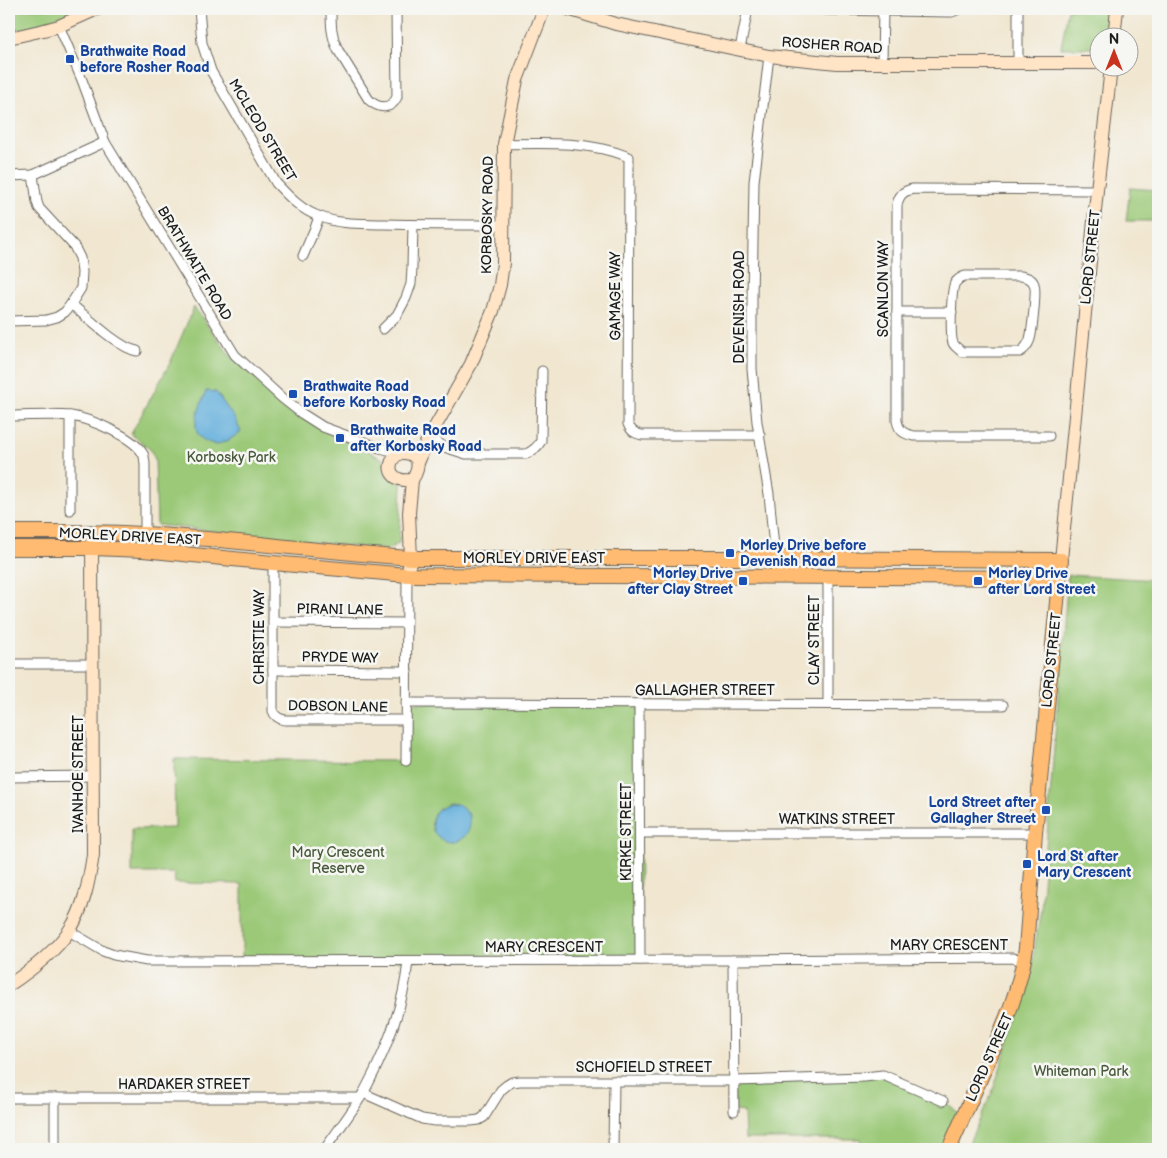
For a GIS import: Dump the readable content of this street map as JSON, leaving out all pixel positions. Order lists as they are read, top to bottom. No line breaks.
{"streets":{"main road":["LORD STREET","MORLEY DRIVE EAST"],"street":["ROSHER ROAD","MCLEOD STREET","KORBOSKY ROAD","BRATHWAITE ROAD","SCANLON WAY","GAMAGE WAY","DEVENISH ROAD","PIRANI LANE","CHRISTIE WAY","CLAY STREET","PRYDE WAY","GALLAGHER STREET","DOBSON LANE","IVANHOE STREET","WATKINS STREET","KIRKE STREET","MARY CRESCENT","SCHOFIELD STREET","HARDAKER STREET"]},"crossings":[["ROSHER ROAD","DEVENISH ROAD"],["MCLEOD STREET","KORBOSKY ROAD"],["KORBOSKY ROAD","BRATHWAITE ROAD"],["KORBOSKY ROAD","GAMAGE WAY"],["LORD STREET","SCANLON WAY"],["LORD STREET","MORLEY DRIVE EAST"],["LORD STREET","WATKINS STREET"],["LORD STREET","MARY CRESCENT"],["GAMAGE WAY","DEVENISH ROAD"],["DEVENISH ROAD","MORLEY DRIVE EAST"],["MORLEY DRIVE EAST","CHRISTIE WAY"],["MORLEY DRIVE EAST","CLAY STREET"],["MORLEY DRIVE EAST","IVANHOE STREET"],["PIRANI LANE","CHRISTIE WAY"],["CHRISTIE WAY","PRYDE WAY"],["CHRISTIE WAY","DOBSON LANE"],["CLAY STREET","GALLAGHER STREET"],["GALLAGHER STREET","KIRKE STREET"],["IVANHOE STREET","MARY CRESCENT"],["WATKINS STREET","KIRKE STREET"],["KIRKE STREET","MARY CRESCENT"],["SCHOFIELD STREET","HARDAKER STREET"]],"parks":["Korbosky Park","Mary Crescent Reserve","Whiteman Park"],"places":{"transit":["Brathwaite Road before Rosher Road","Brathwaite Road before Korbosky Road","Brathwaite Road after Korbosky Road","Morley Drive before Devenish Road","Morley Drive after Clay Street","Morley Drive after Lord Street","Lord Street after Gallagher Street","Lord St after Mary Crescent"]},"north":"top"}
